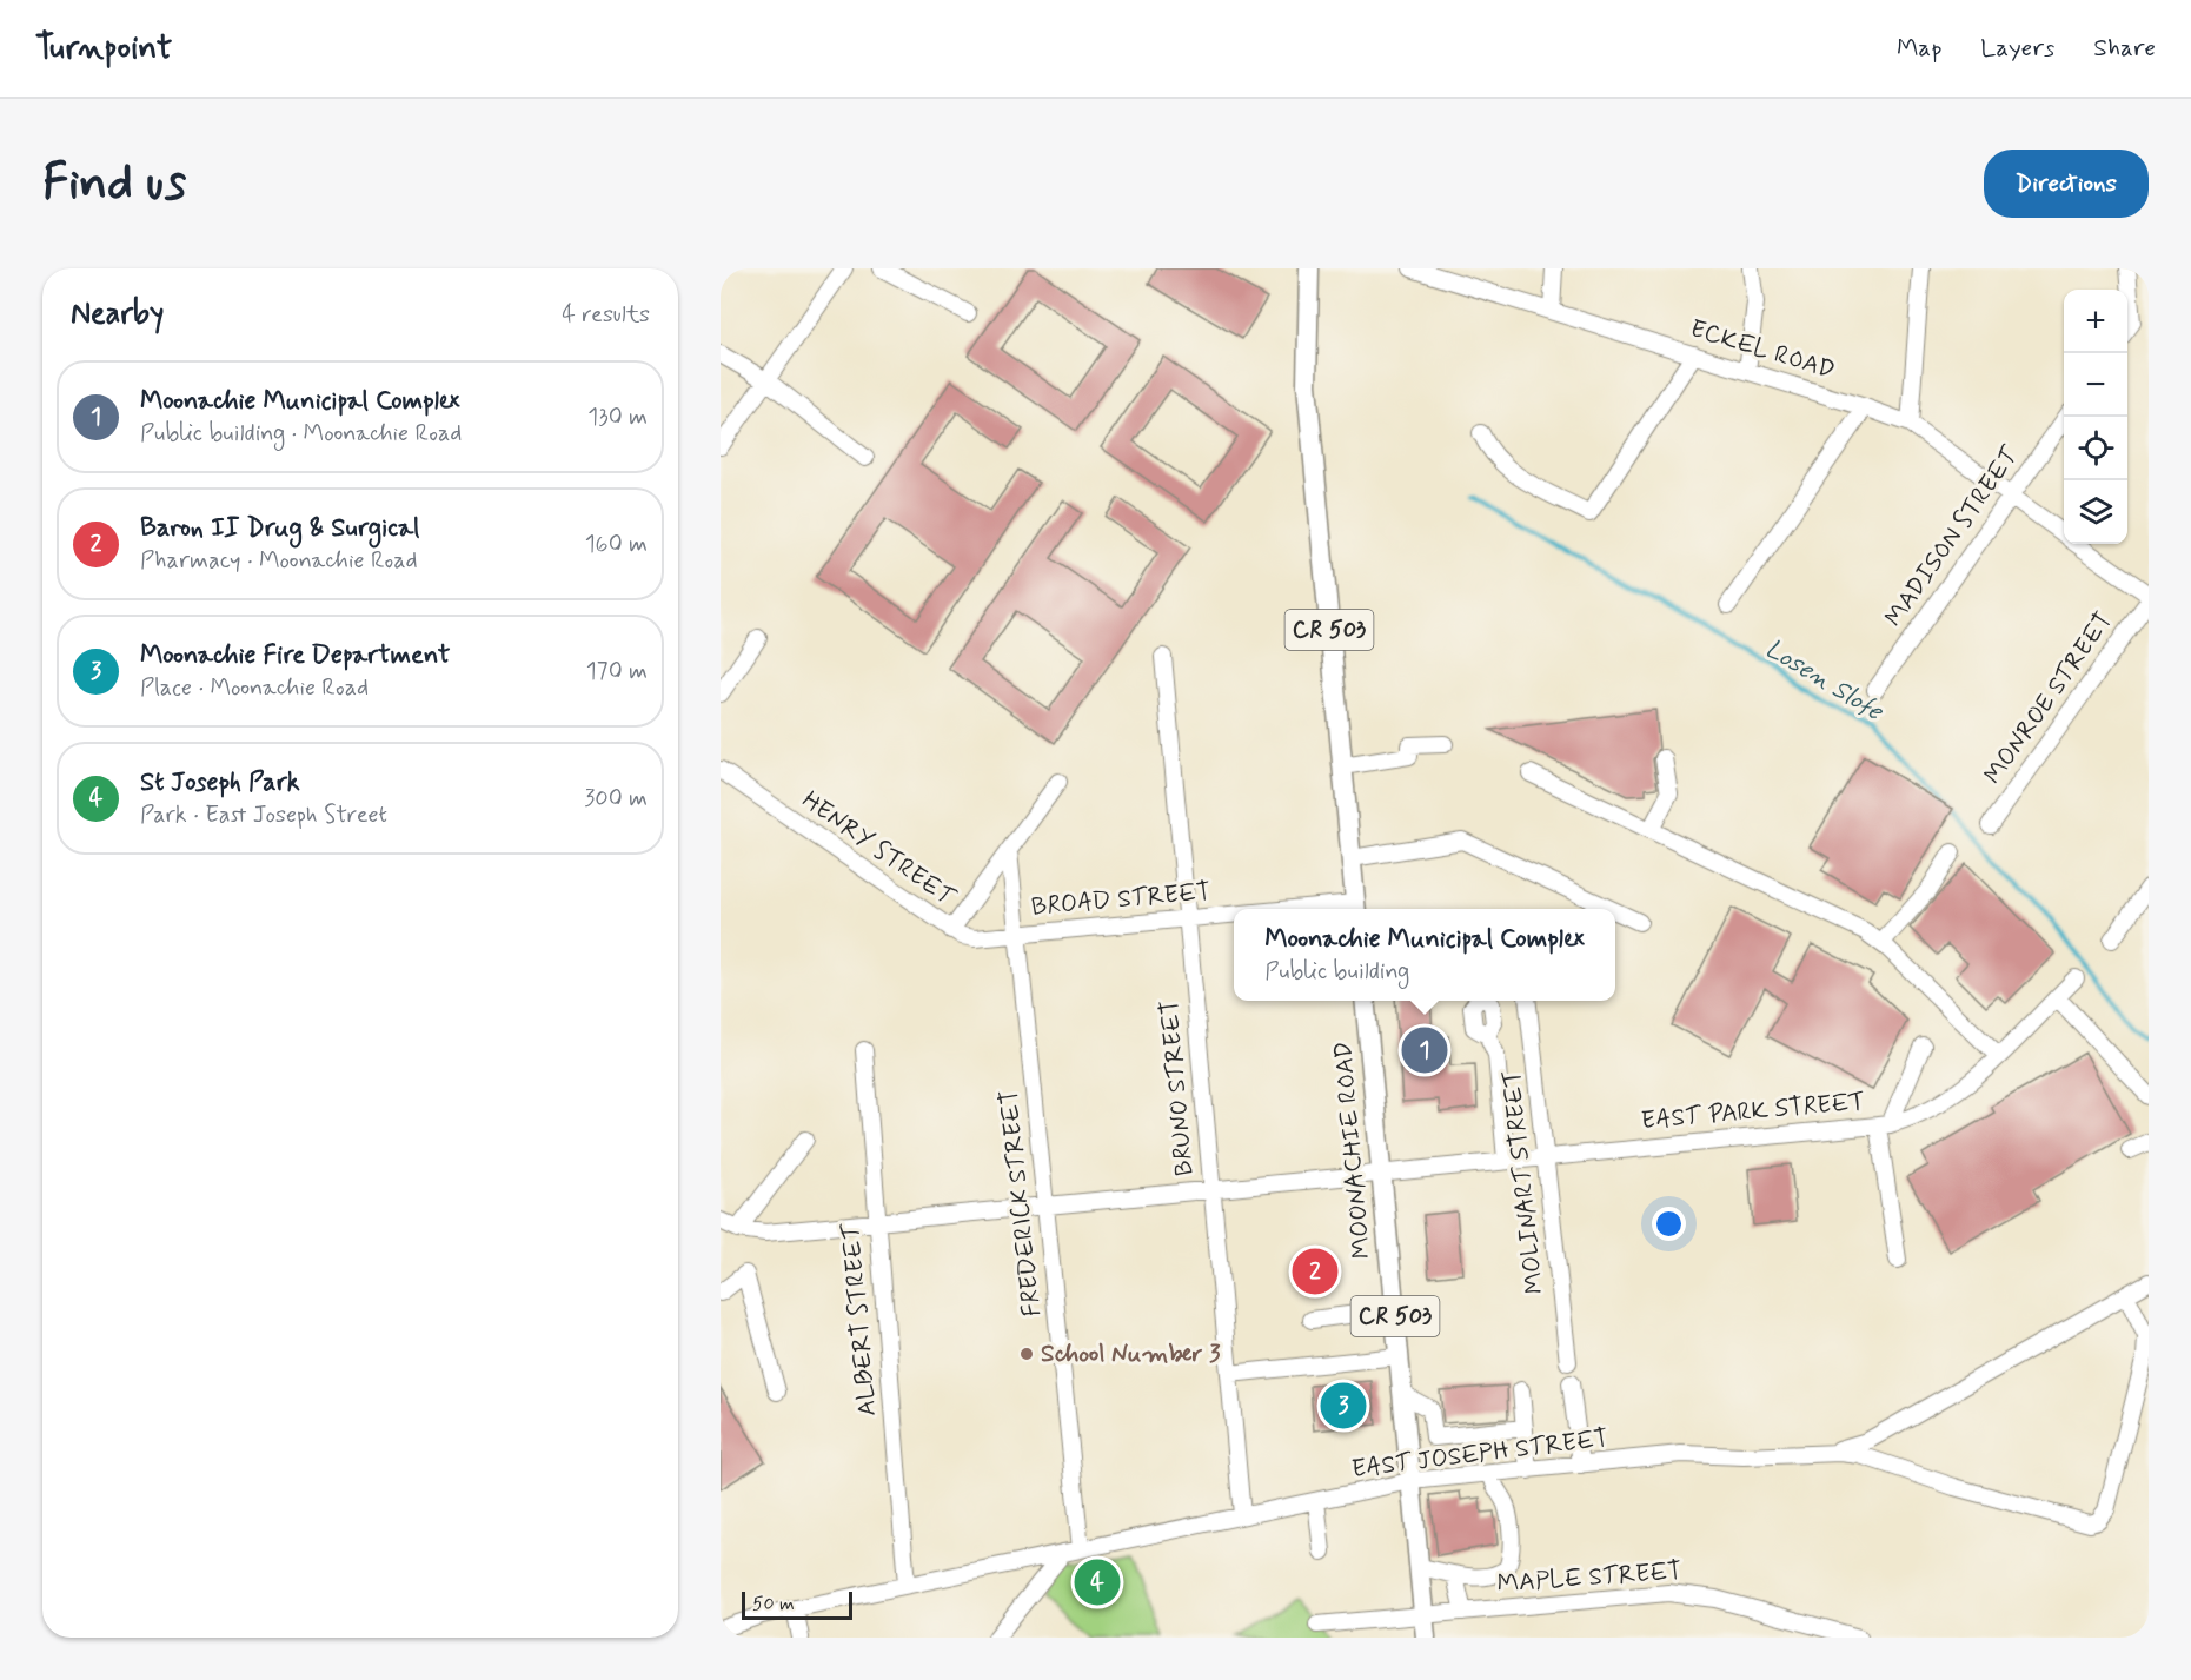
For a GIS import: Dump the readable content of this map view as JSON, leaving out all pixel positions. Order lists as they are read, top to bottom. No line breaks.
{"streets":{"main road":["CR 503","MOONACHIE ROAD"],"street":["ECKEL ROAD","MADISON STREET","MONROE STREET","HENRY STREET","BROAD STREET","BRUNO STREET","EAST PARK STREET","MOLINART STREET","FREDERICK STREET","ALBERT STREET","EAST JOSEPH STREET","MAPLE STREET"]},"crossings":[["ECKEL ROAD","MADISON STREET"],["HENRY STREET","BROAD STREET"],["HENRY STREET","FREDERICK STREET"],["BROAD STREET","BRUNO STREET"],["BROAD STREET","FREDERICK STREET"],["BRUNO STREET","EAST PARK STREET"],["BRUNO STREET","EAST JOSEPH STREET"],["EAST PARK STREET","MOONACHIE ROAD"],["EAST PARK STREET","MOLINART STREET"],["EAST PARK STREET","FREDERICK STREET"],["EAST PARK STREET","ALBERT STREET"],["MOONACHIE ROAD","EAST JOSEPH STREET"],["MOONACHIE ROAD","MAPLE STREET"],["FREDERICK STREET","EAST JOSEPH STREET"],["ALBERT STREET","EAST JOSEPH STREET"]],"water":["Losen Slofe"],"places":["School Number 3"],"scale_bar":"50 m","page":{"header":"Turnpoint","nav":["Map","Layers","Share"],"buttons":"Directions","title":"Find us","heading":["Nearby","4 results"],"map_buttons":["+","−"],"list":[{"mark":"1","name":"Moonachie Municipal Complex","note":"Public building · Moonachie Road","value":"130 m"},{"mark":"2","name":"Baron II Drug & Surgical","note":"Pharmacy · Moonachie Road","value":"160 m"},{"mark":"3","name":"Moonachie Fire Department","note":"Place · Moonachie Road","value":"170 m"},{"mark":"4","name":"St Joseph Park","note":"Park · East Joseph Street","value":"300 m"}],"popup":["Moonachie Municipal Complex","Public building"],"pins":["1","2","3","4"],"scale":"50 m"}}
